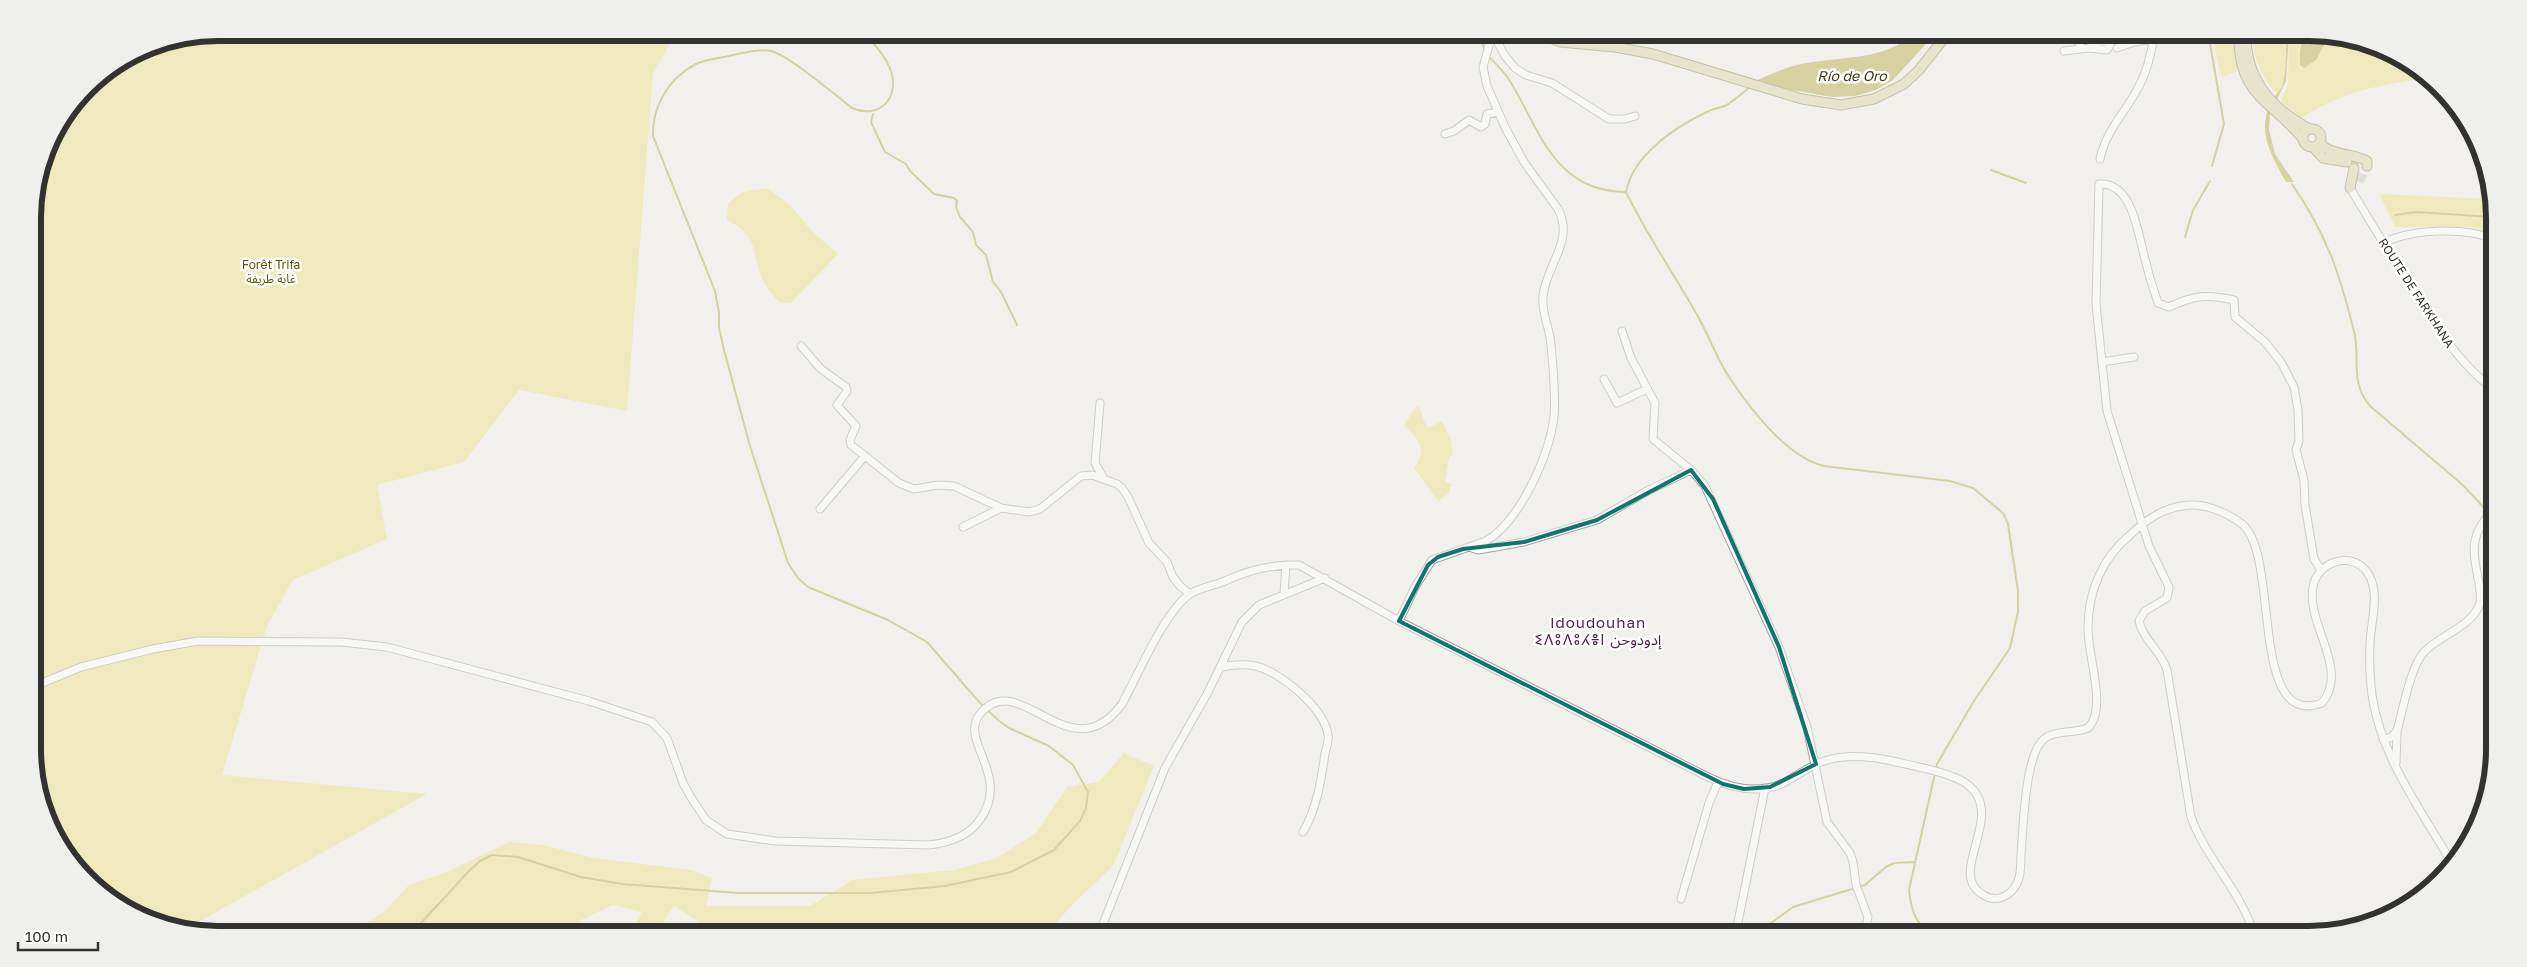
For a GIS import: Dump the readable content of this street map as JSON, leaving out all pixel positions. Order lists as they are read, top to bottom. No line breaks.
{"streets":{"street":["ROUTE DE FARKHANA"]},"districts":["Idoudouhan ⵉⴷⵓⴷⵓⵃⴻⵏ إدودوحن"],"water":["Río de Oro"],"parks":["Forêt Trifa غابة طريفة"],"scale_bar":"100 m"}
